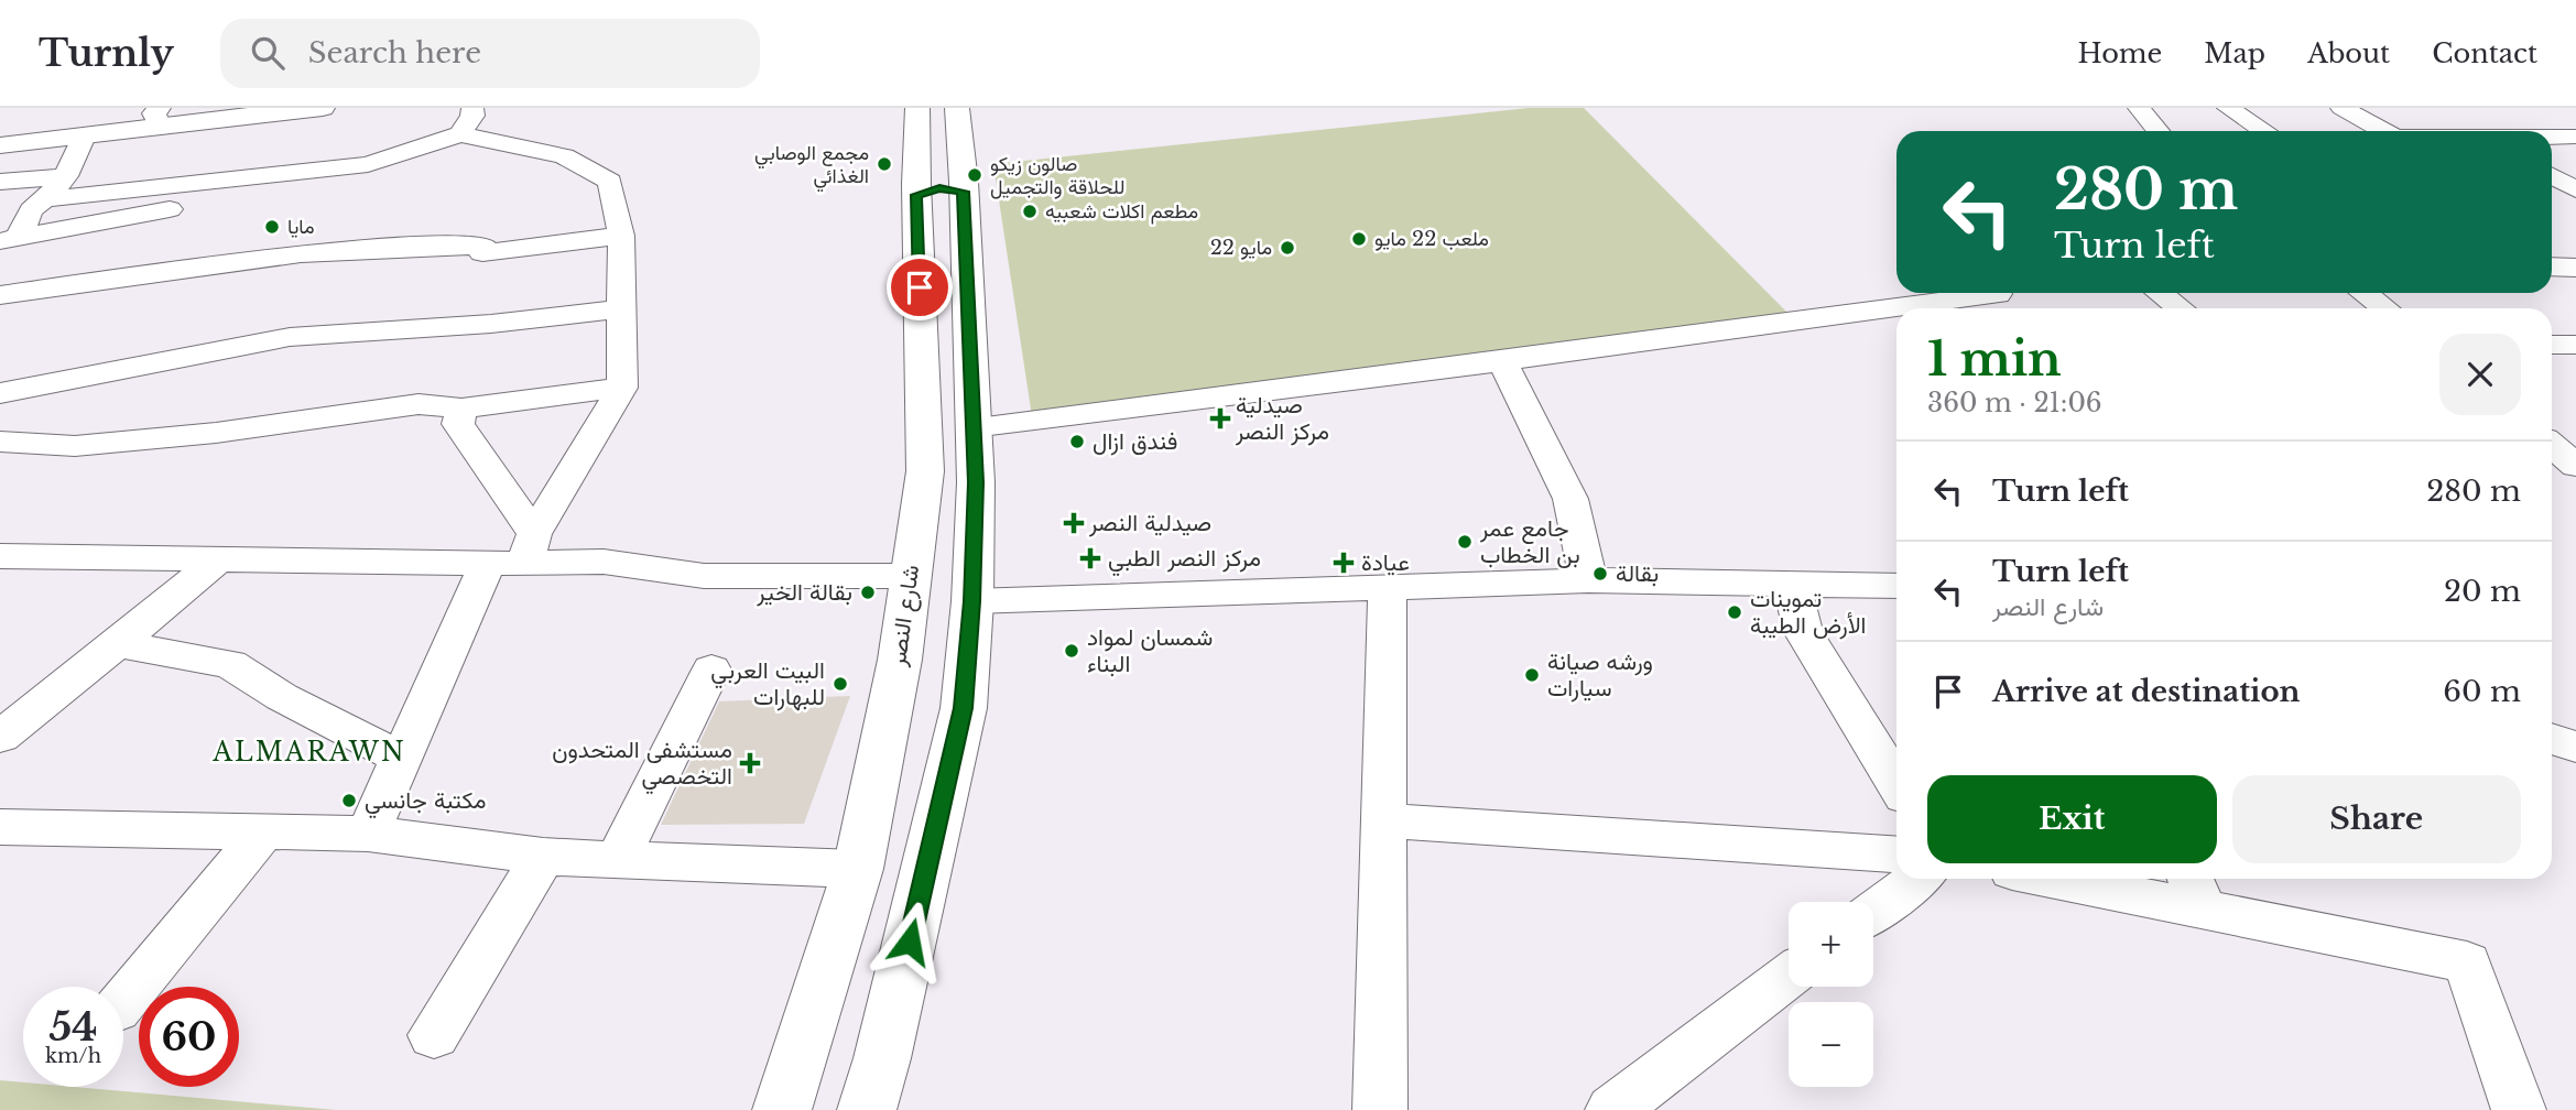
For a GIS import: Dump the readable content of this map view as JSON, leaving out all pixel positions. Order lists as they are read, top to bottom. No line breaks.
{"streets":{"main road":["شارع النصر"]},"districts":["ALMARAWN"],"places":{"other":["مجمع الوصابي الغذائي","صالون زيكو للحلاقة والتجميل","مطعم اكلات شعبيه","مايا","ملعب 22 مايو","22 مايو","فندق ازال","جامع عمر بن الخطاب","بقالة","بقالة الخير","تموينات الأرض الطيبة","شمسان لمواد البناء","ورشه صيانة سيارات","البيت العربي للبهارات","مكتبة جانسي"],"health":["صيدلية مركز النصر","صيدلية النصر","مركز النصر الطبي","عيادة","مستشفى المتحدون التخصصي"]},"page":{"header":"Turnly","search":"Search here","nav":["Home","Map","About","Contact"],"turn":["280 m","Turn left"],"heading":["1 min","360 m · 21:06"],"list":[{"name":"Turn left","value":"280 m"},{"name":"Turn left","note":"شارع النصر","value":"20 m"},{"name":"Arrive at destination","value":"60 m"}],"buttons":["Exit","Share"],"map_buttons":["+","−"],"speed":"54 km/h","limit":"60"}}
